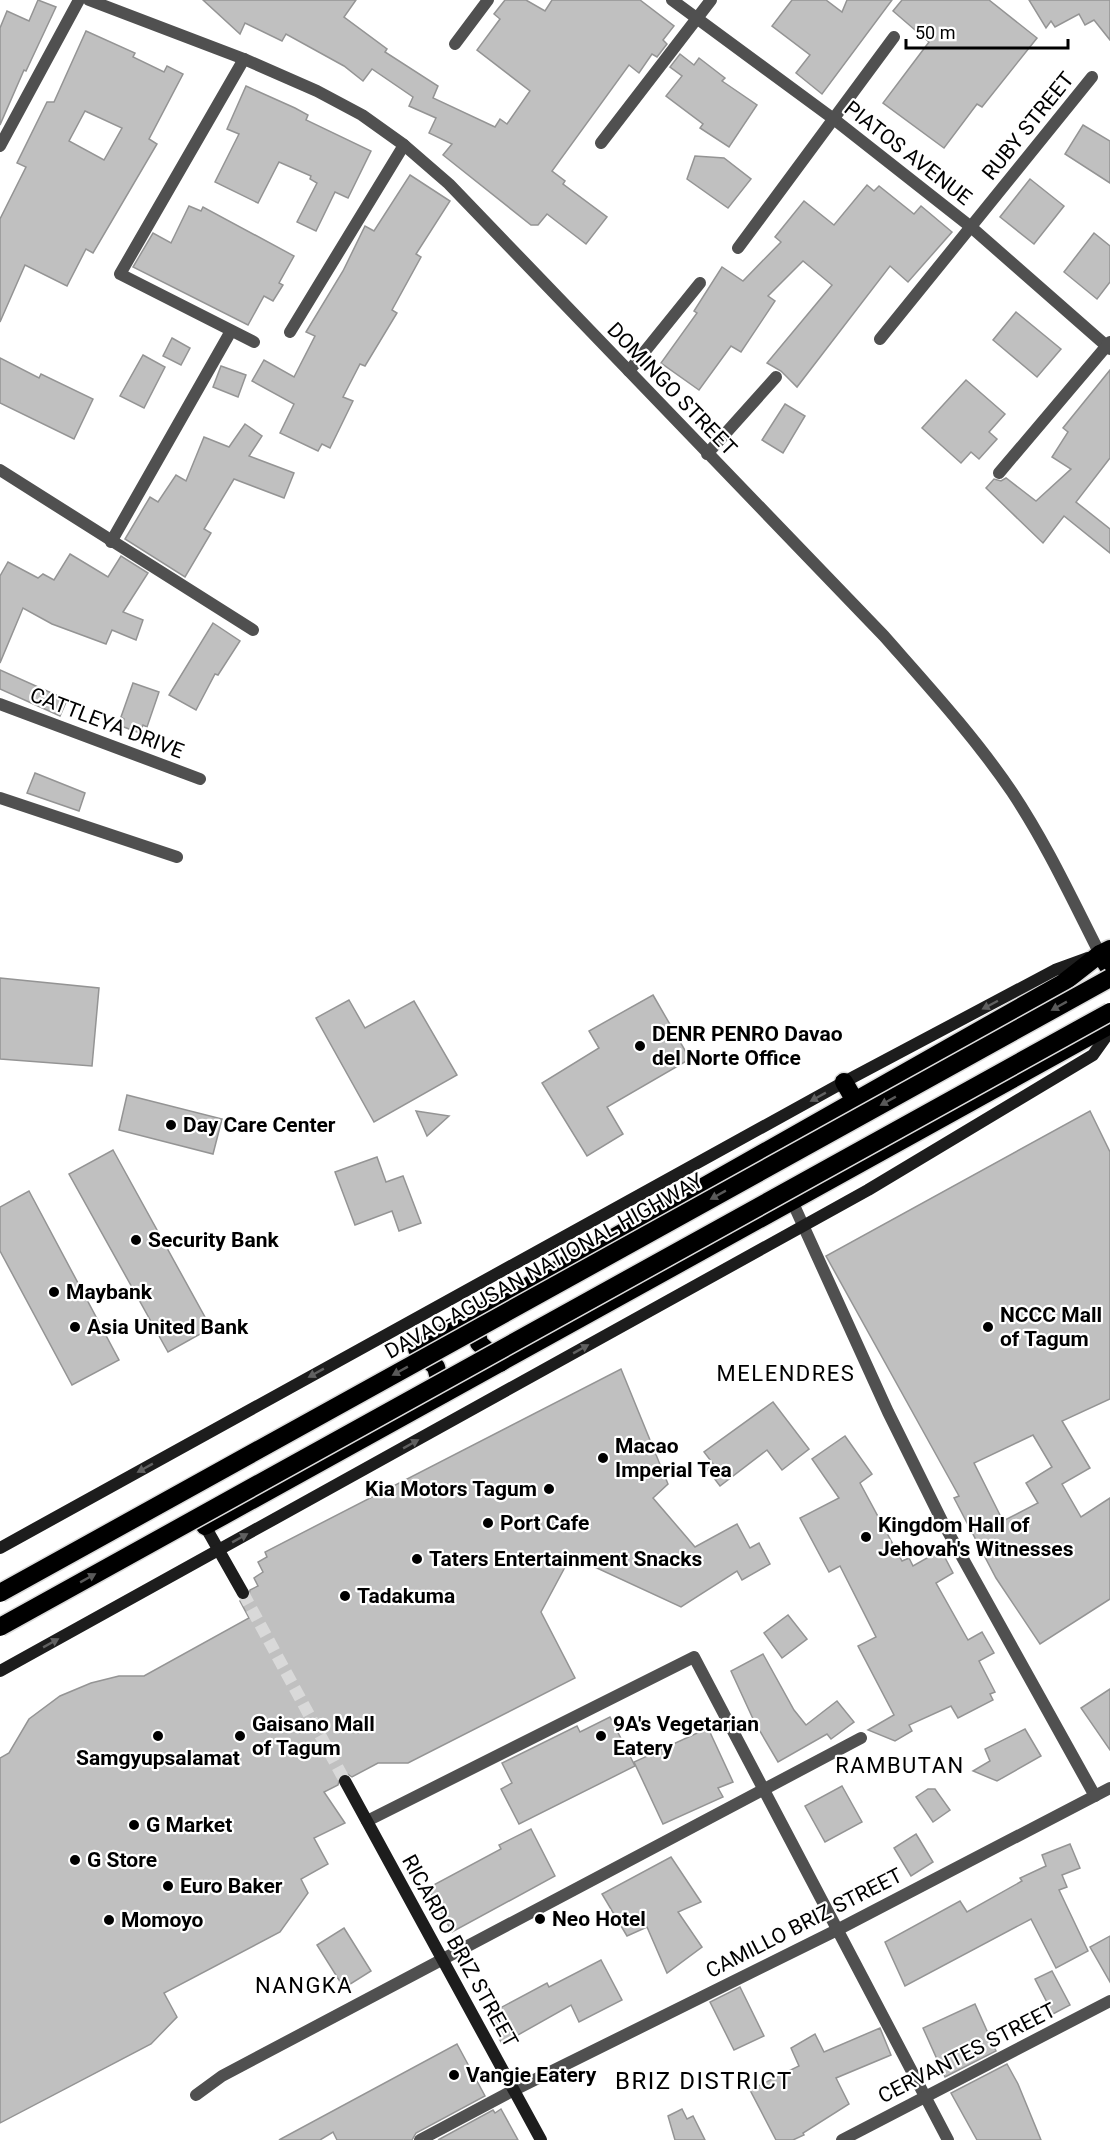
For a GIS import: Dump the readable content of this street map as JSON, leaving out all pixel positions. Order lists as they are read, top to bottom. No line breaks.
{"streets":{"highway":["DAVAO-AGUSAN NATIONAL HIGHWAY"],"street":["RUBY STREET","PIATOS AVENUE","DOMINGO STREET","CATTLEYA DRIVE","CAMILLO BRIZ STREET","RICARDO BRIZ STREET","CERVANTES STREET"]},"crossings":[["RUBY STREET","PIATOS AVENUE"],["DOMINGO STREET","DAVAO-AGUSAN NATIONAL HIGHWAY"],["CAMILLO BRIZ STREET","RICARDO BRIZ STREET"]],"districts":["MELENDRES","RAMBUTAN","NANGKA","BRIZ DISTRICT"],"places":["DENR PENRO Davao del Norte Office","Day Care Center","Security Bank","Maybank","Asia United Bank","NCCC Mall of Tagum","Macao Imperial Tea","Kia Motors Tagum","Port Cafe","Kingdom Hall of Jehovah's Witnesses","Taters Entertainment Snacks","Tadakuma","Samgyupsalamat","Gaisano Mall of Tagum","9A's Vegetarian Eatery","G Market","G Store","Euro Baker","Neo Hotel","Momoyo","Vangie Eatery"],"scale_bar":"50 m"}
